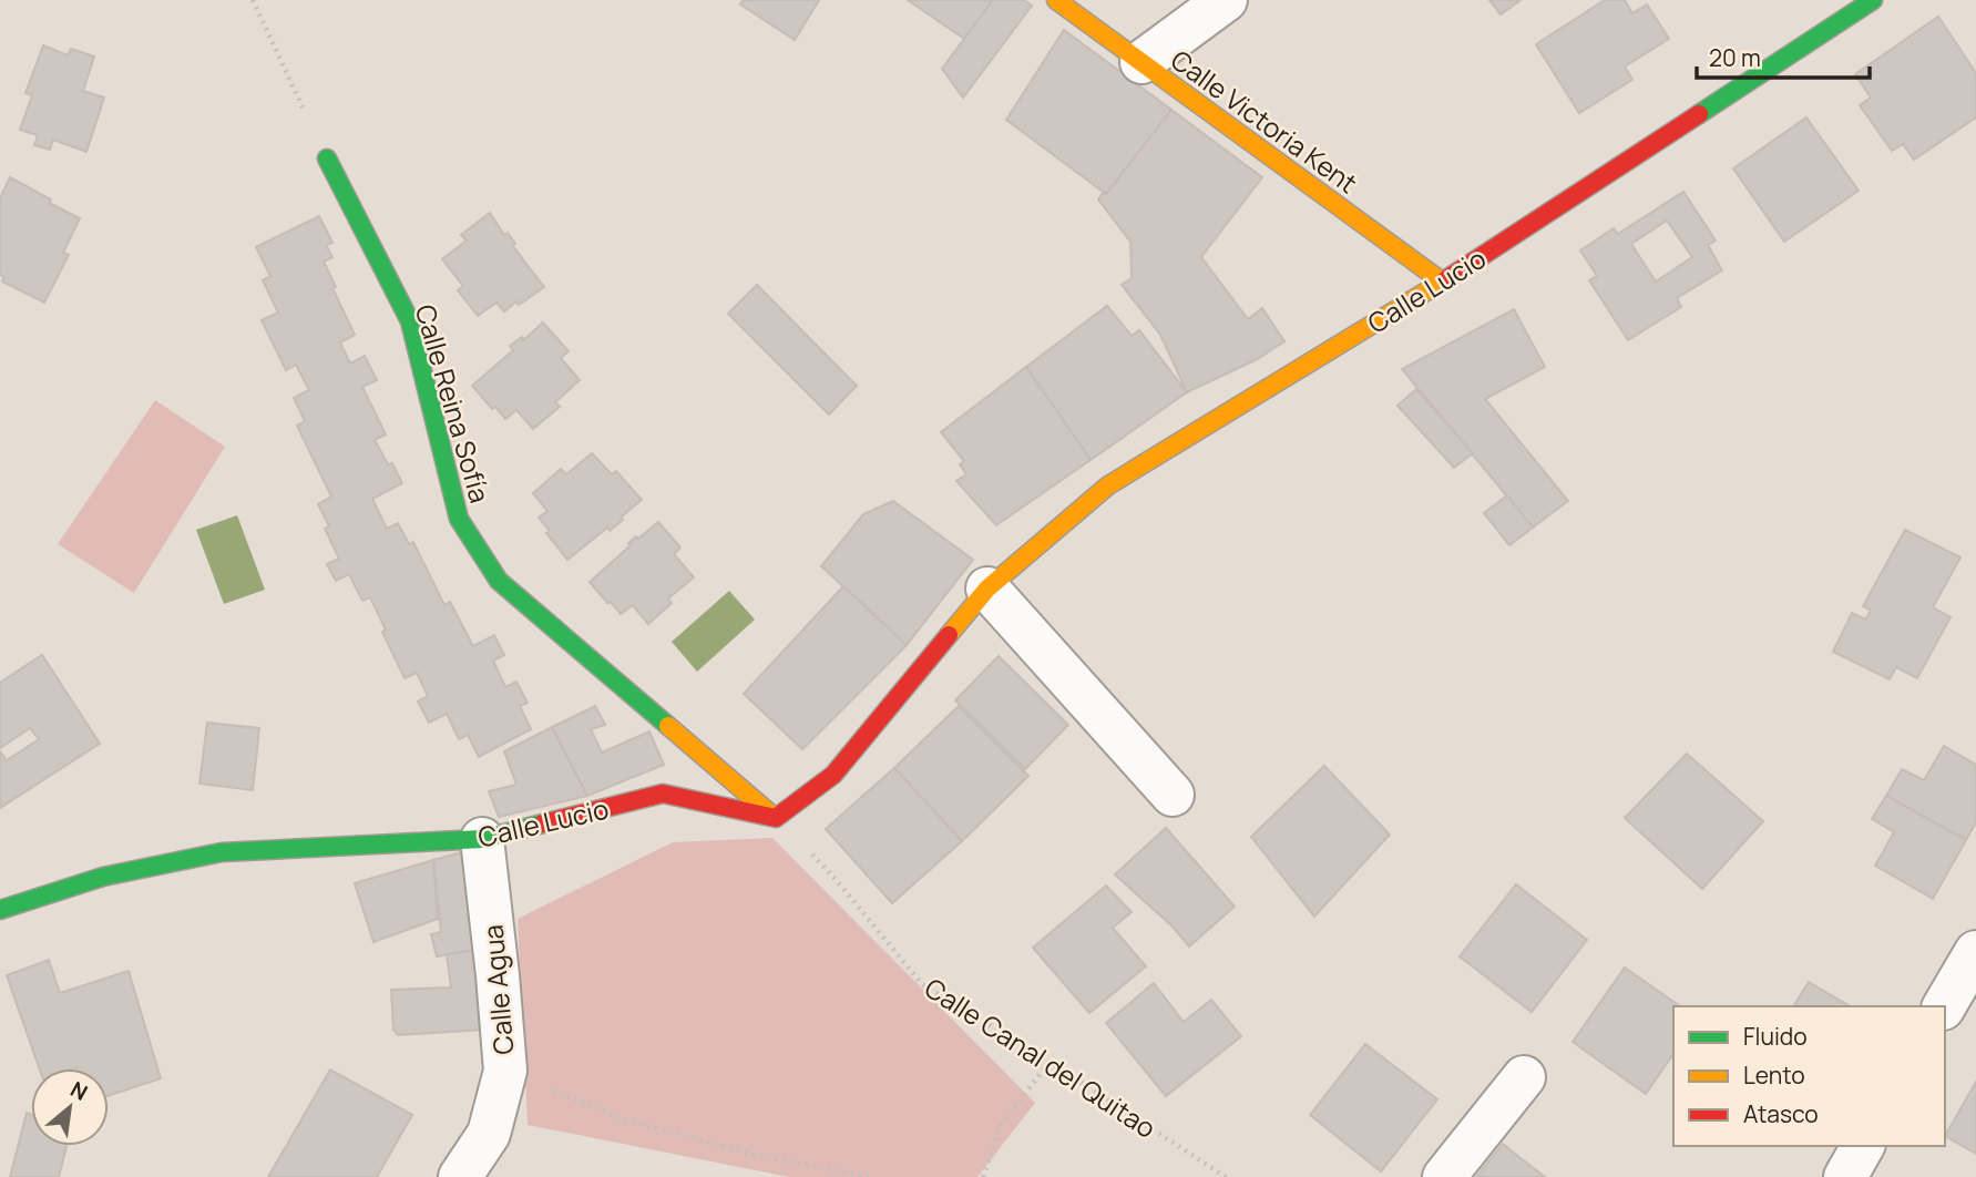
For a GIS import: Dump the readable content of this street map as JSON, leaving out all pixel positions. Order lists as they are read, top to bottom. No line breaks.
{"streets":{"street":["Calle Victoria Kent","Calle Lucio","Calle Reina Sofía","Calle Agua"],"path":["Calle Canal del Quitao"]},"crossings":[["Calle Victoria Kent","Calle Lucio"],["Calle Lucio","Calle Reina Sofía"],["Calle Lucio","Calle Agua"],["Calle Lucio","Calle Canal del Quitao"],["Calle Reina Sofía","Calle Canal del Quitao"]],"legend":["Fluido","Lento","Atasco"],"scale_bar":"20 m","north":"top right"}
